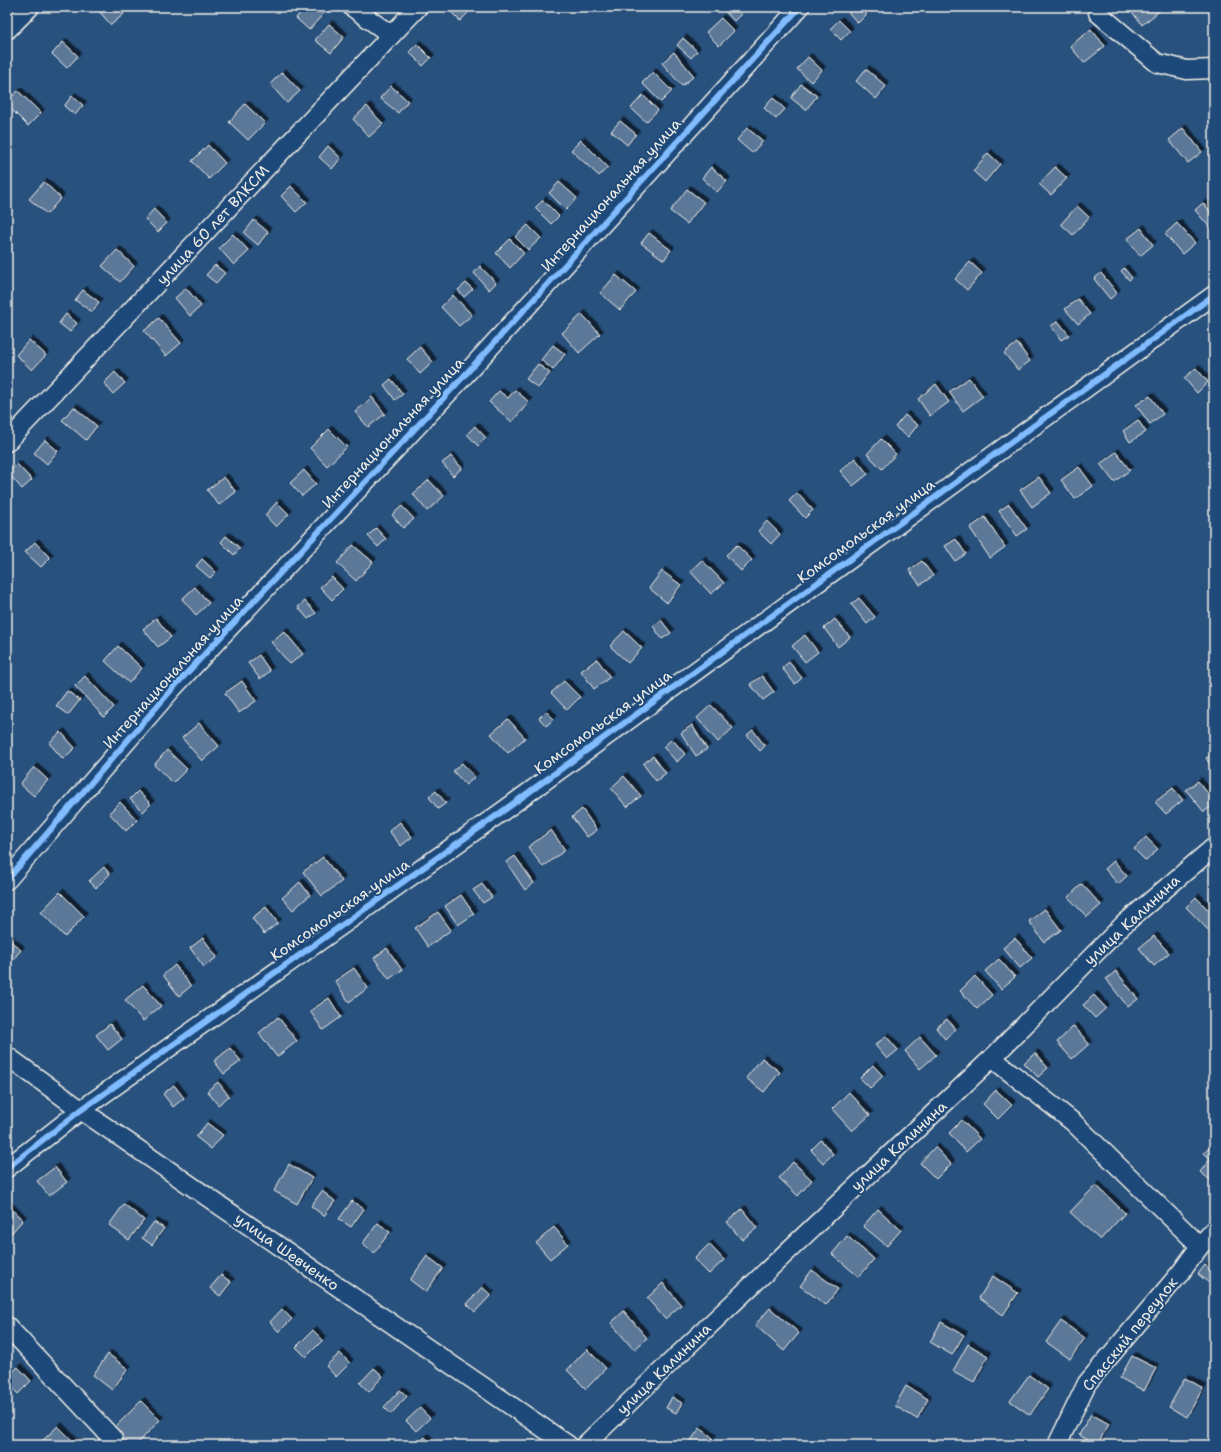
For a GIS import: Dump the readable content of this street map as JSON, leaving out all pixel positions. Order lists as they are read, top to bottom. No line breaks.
{"streets":{"street":["Интернациональная улица","улица 60 лет ВЛКСМ","Комсомольская улица","улица Калинина","улица Шевченко","Спасский переулок"]},"crossings":[["Комсомольская улица","улица Шевченко"]]}
